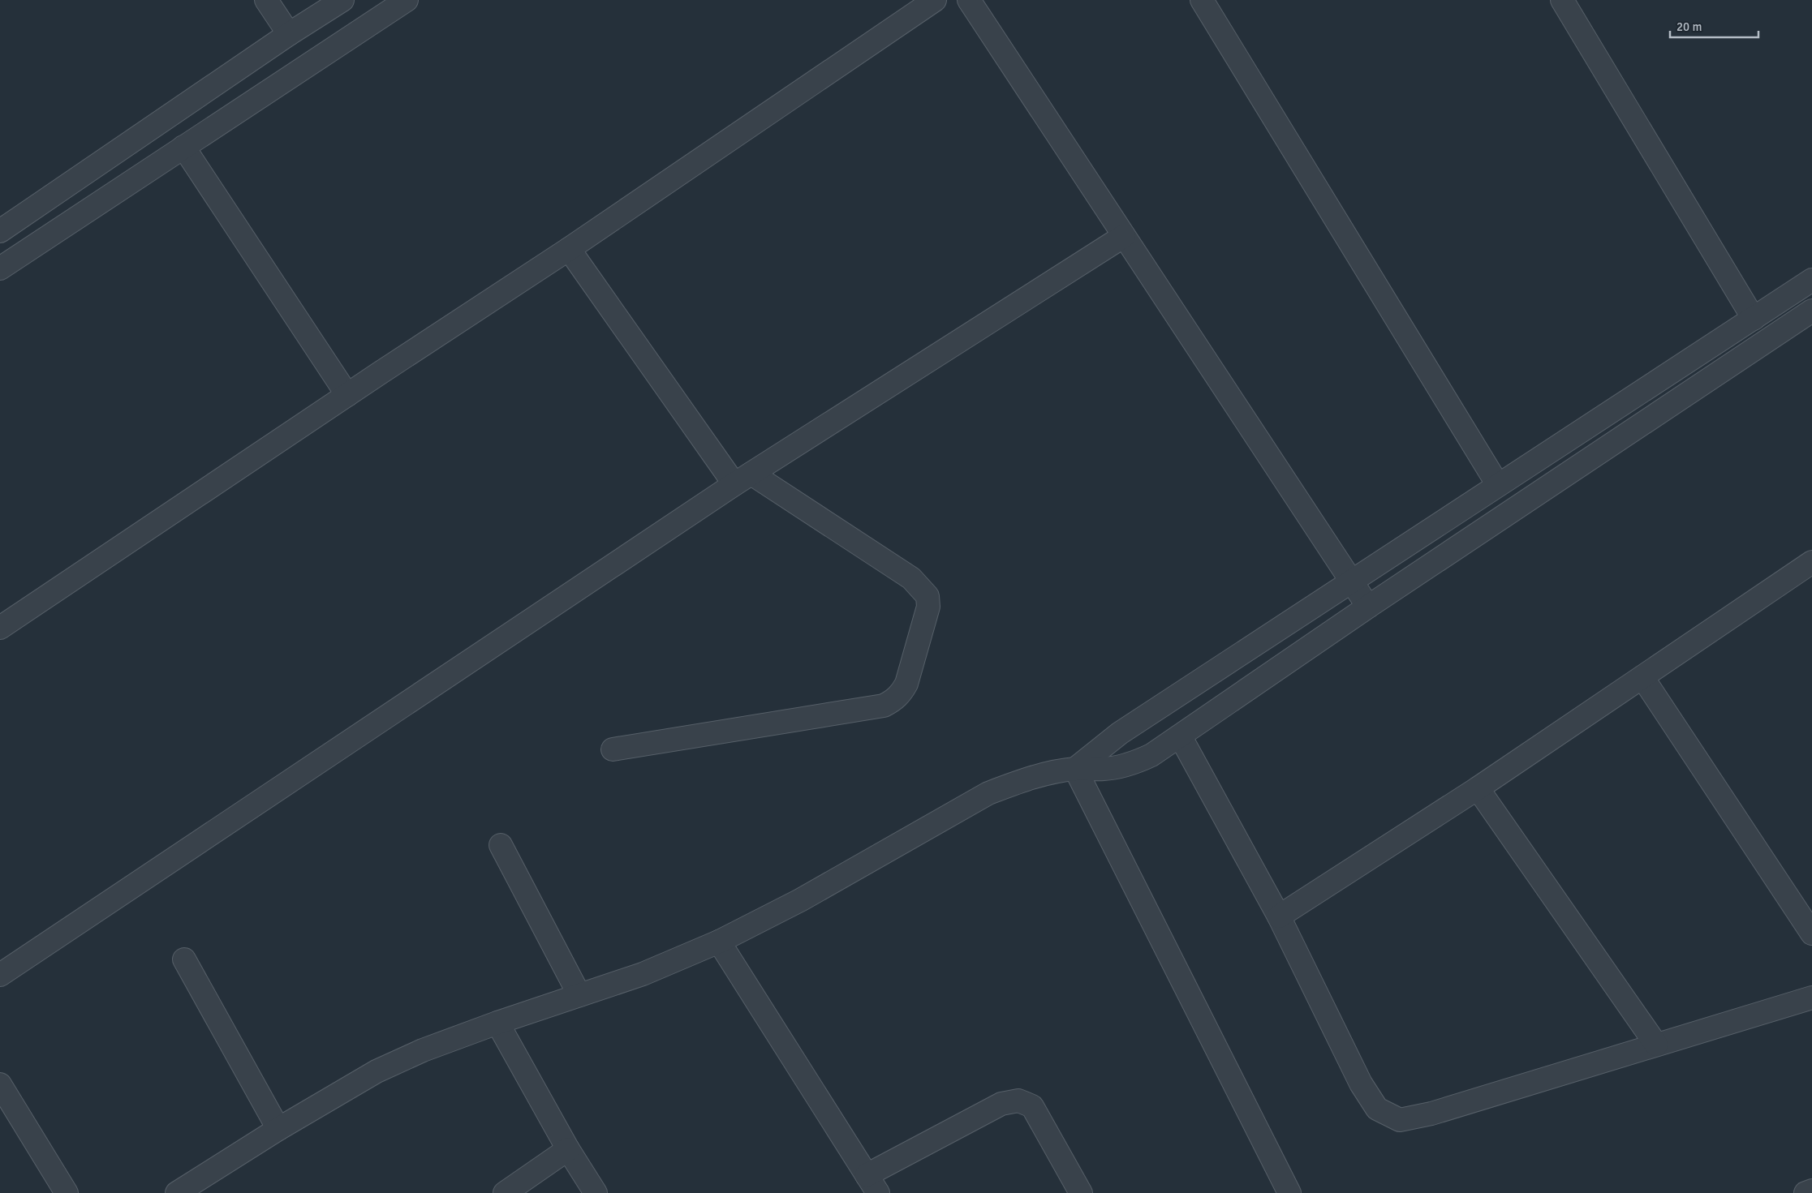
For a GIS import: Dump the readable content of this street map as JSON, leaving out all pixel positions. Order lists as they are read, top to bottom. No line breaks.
{"scale_bar":"20 m"}
